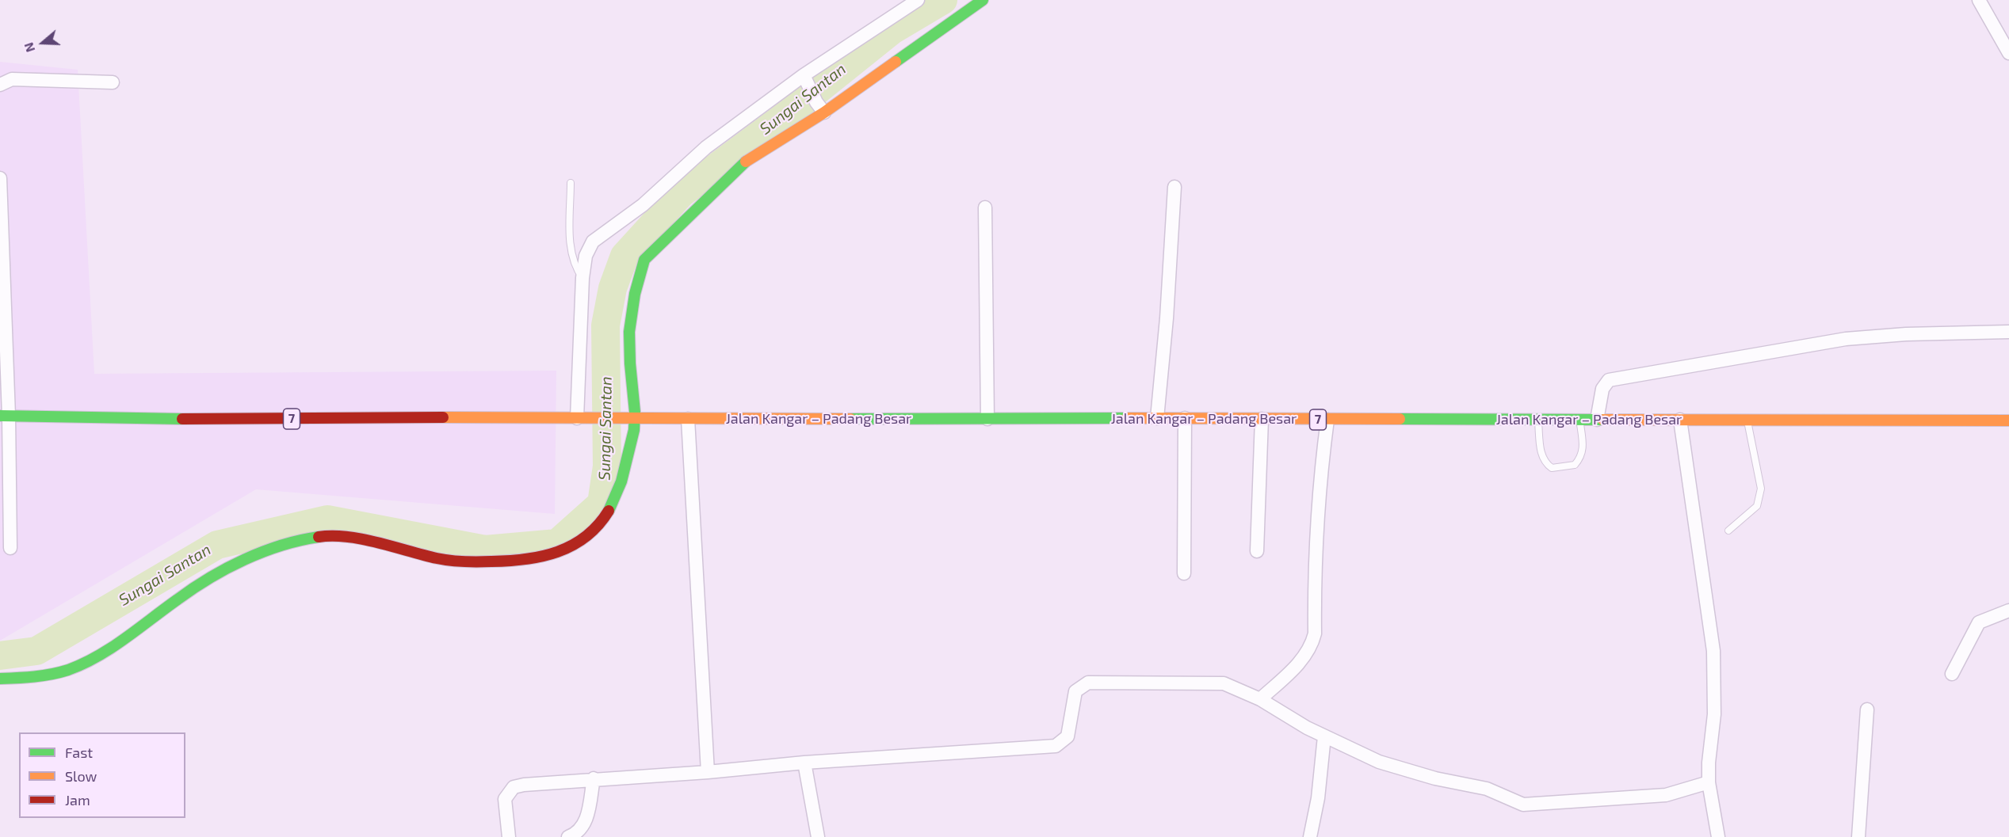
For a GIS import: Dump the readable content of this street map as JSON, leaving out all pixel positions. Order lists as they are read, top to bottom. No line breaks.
{"streets":{"main road":["7","Jalan Kangar – Padang Besar"]},"crossings":[["7","Jalan Kangar – Padang Besar"]],"water":["Sungai Santan"],"legend":["Fast","Slow","Jam"],"north":"left"}
